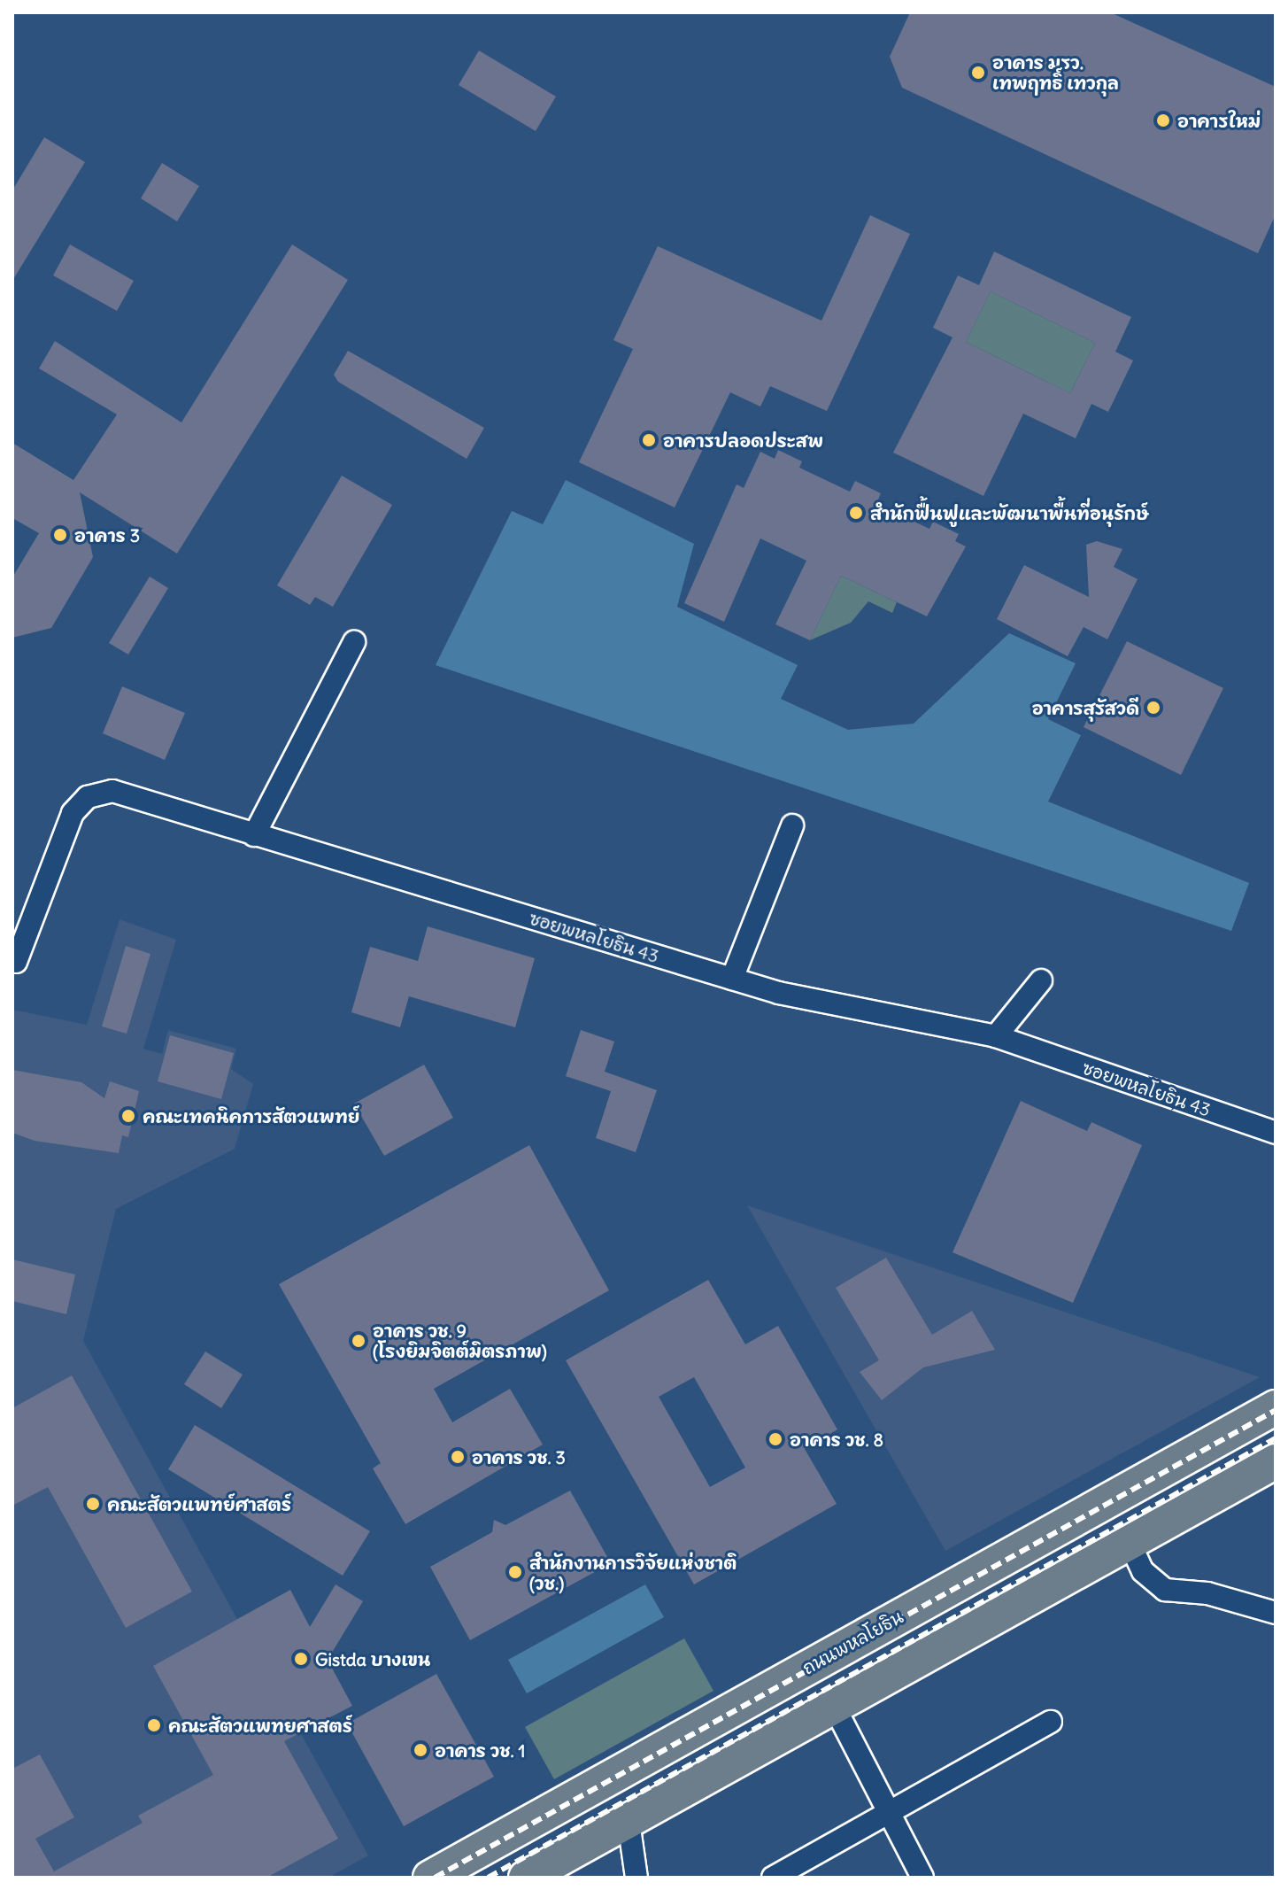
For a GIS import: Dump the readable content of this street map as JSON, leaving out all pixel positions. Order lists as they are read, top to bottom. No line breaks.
{"streets":{"main road":["ถนนพหลโยธิน"],"street":["ซอยพหลโยธิน 43"]},"places":["อาคาร มรว. เทพฤทธิ์ เทวกุล","อาคารใหม่","อาคารปลอดประสพ","สำนักฟื้นฟูและพัฒนาพื้นที่อนุรักษ์","อาคาร 3","อาคารสุรัสวดี","คณะเทคนิคการสัตวแพทย์","อาคาร วช. 9 (โรงยิมจิตต์มิตรภาพ)","อาคาร วช. 8","อาคาร วช. 3","คณะสัตวแพทย์ศาสตร์","สำนักงานการวิจัยแห่งชาติ (วช.)","Gistda บางเขน","คณะสัตวแพทยศาสตร์","อาคาร วช. 1"]}
